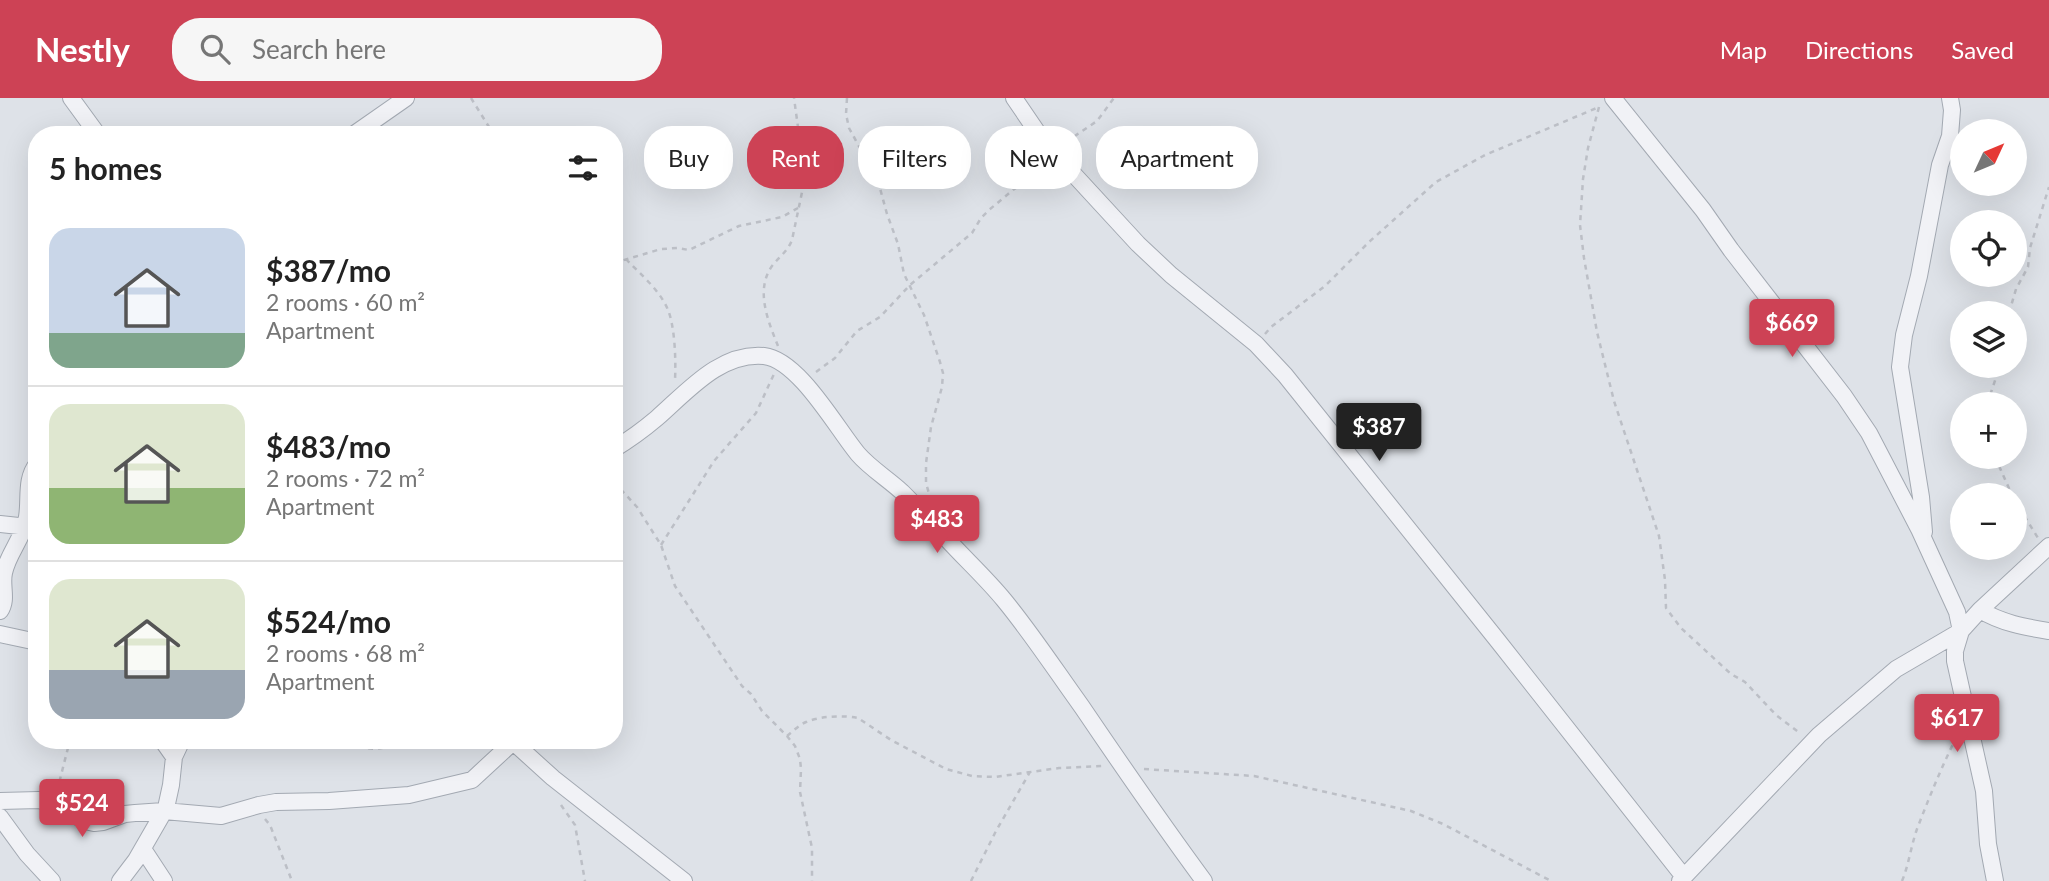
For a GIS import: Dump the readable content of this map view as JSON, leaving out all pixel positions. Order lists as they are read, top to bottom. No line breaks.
{"north":"top right","page":{"header":"Nestly","search":"Search here","nav":["Map","Directions","Saved"],"map_buttons":["+","−"],"chip":["Buy","Rent","Filters","New","Apartment"],"heading":"5 homes","list":[{"name":"$387/mo","note":"2 rooms · 60 m² · Apartment"},{"name":"$483/mo","note":"2 rooms · 72 m² · Apartment"},{"name":"$524/mo","note":"2 rooms · 68 m² · Apartment"}],"price":["$669","$387","$483","$617","$524"]}}
